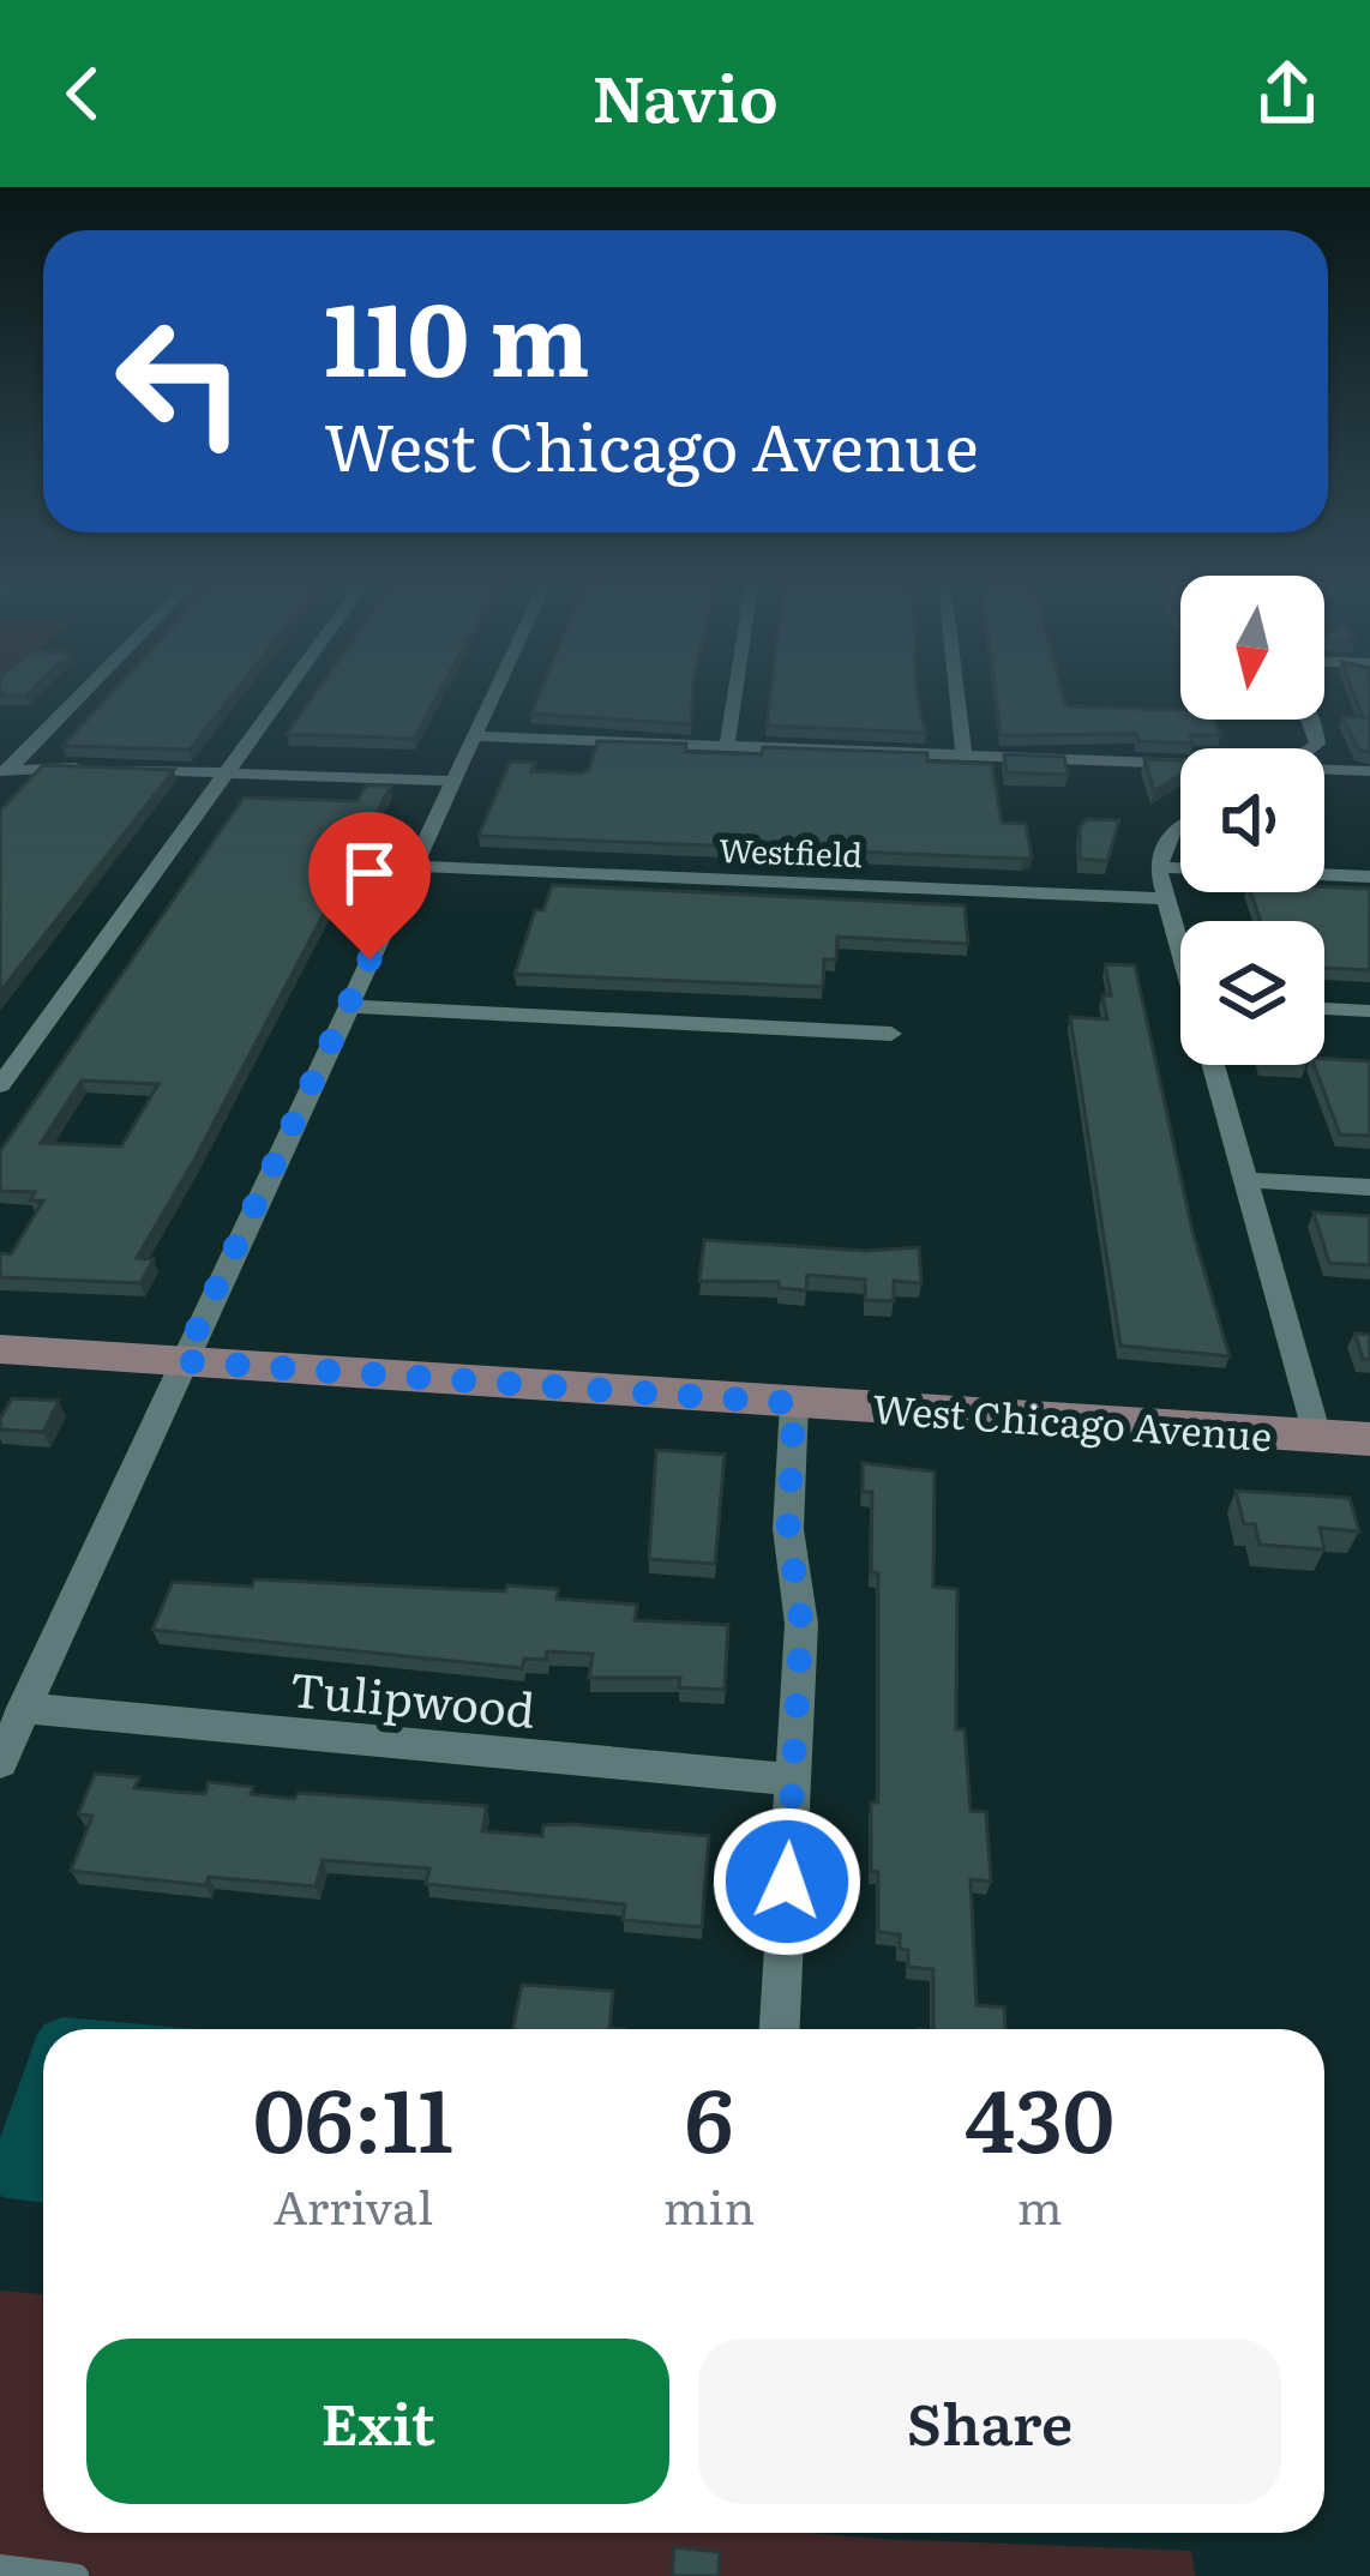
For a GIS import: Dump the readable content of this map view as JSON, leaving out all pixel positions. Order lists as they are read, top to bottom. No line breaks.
{"streets":{"street":["Westfield","West Chicago Avenue","Tulipwood"]},"north":"bottom","page":{"header":"Navio","turn":["110 m","West Chicago Avenue"],"eta":["06:11","Arrival","6","min","430","m"],"buttons":["Exit","Share"]}}
